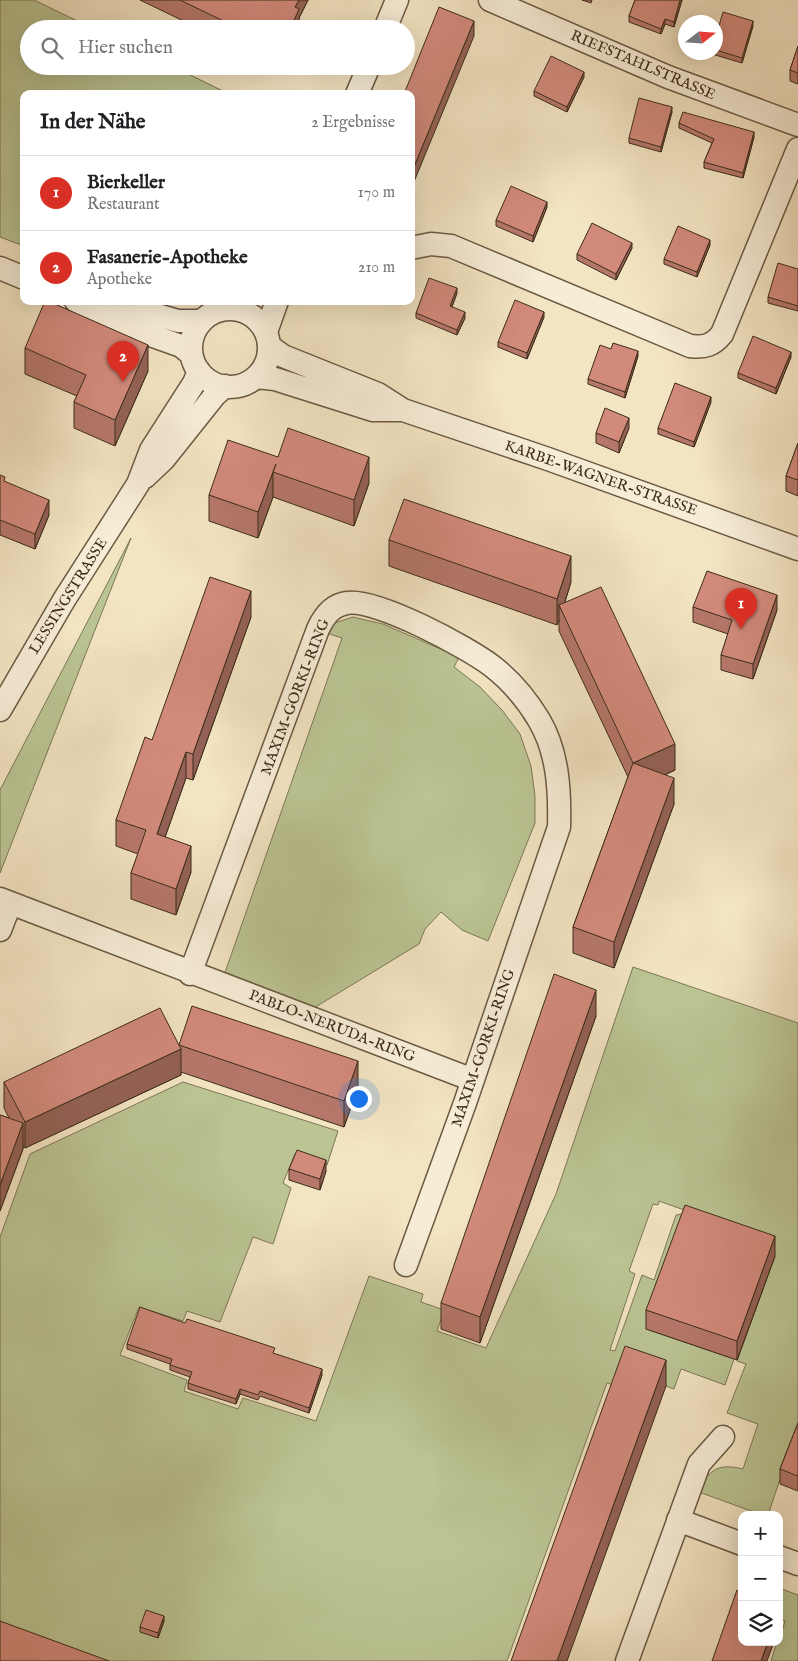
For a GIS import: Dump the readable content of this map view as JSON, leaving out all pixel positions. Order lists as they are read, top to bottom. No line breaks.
{"streets":{"street":["RIEFSTAHLSTRASSE","KARBE-WAGNER-STRASSE","LESSINGSTRASSE","MAXIM-GORKI-RING","PABLO-NERUDA-RING"]},"crossings":[["KARBE-WAGNER-STRASSE","LESSINGSTRASSE"],["MAXIM-GORKI-RING","PABLO-NERUDA-RING"]],"north":"right","page":{"search":"Hier suchen","heading":["In der Nähe","2 Ergebnisse"],"list":[{"mark":"1","name":"Bierkeller","note":"Restaurant","value":"170 m"},{"mark":"2","name":"Fasanerie-Apotheke","note":"Apotheke","value":"210 m"}],"pins":["2","1"],"map_buttons":["+","−"]}}
